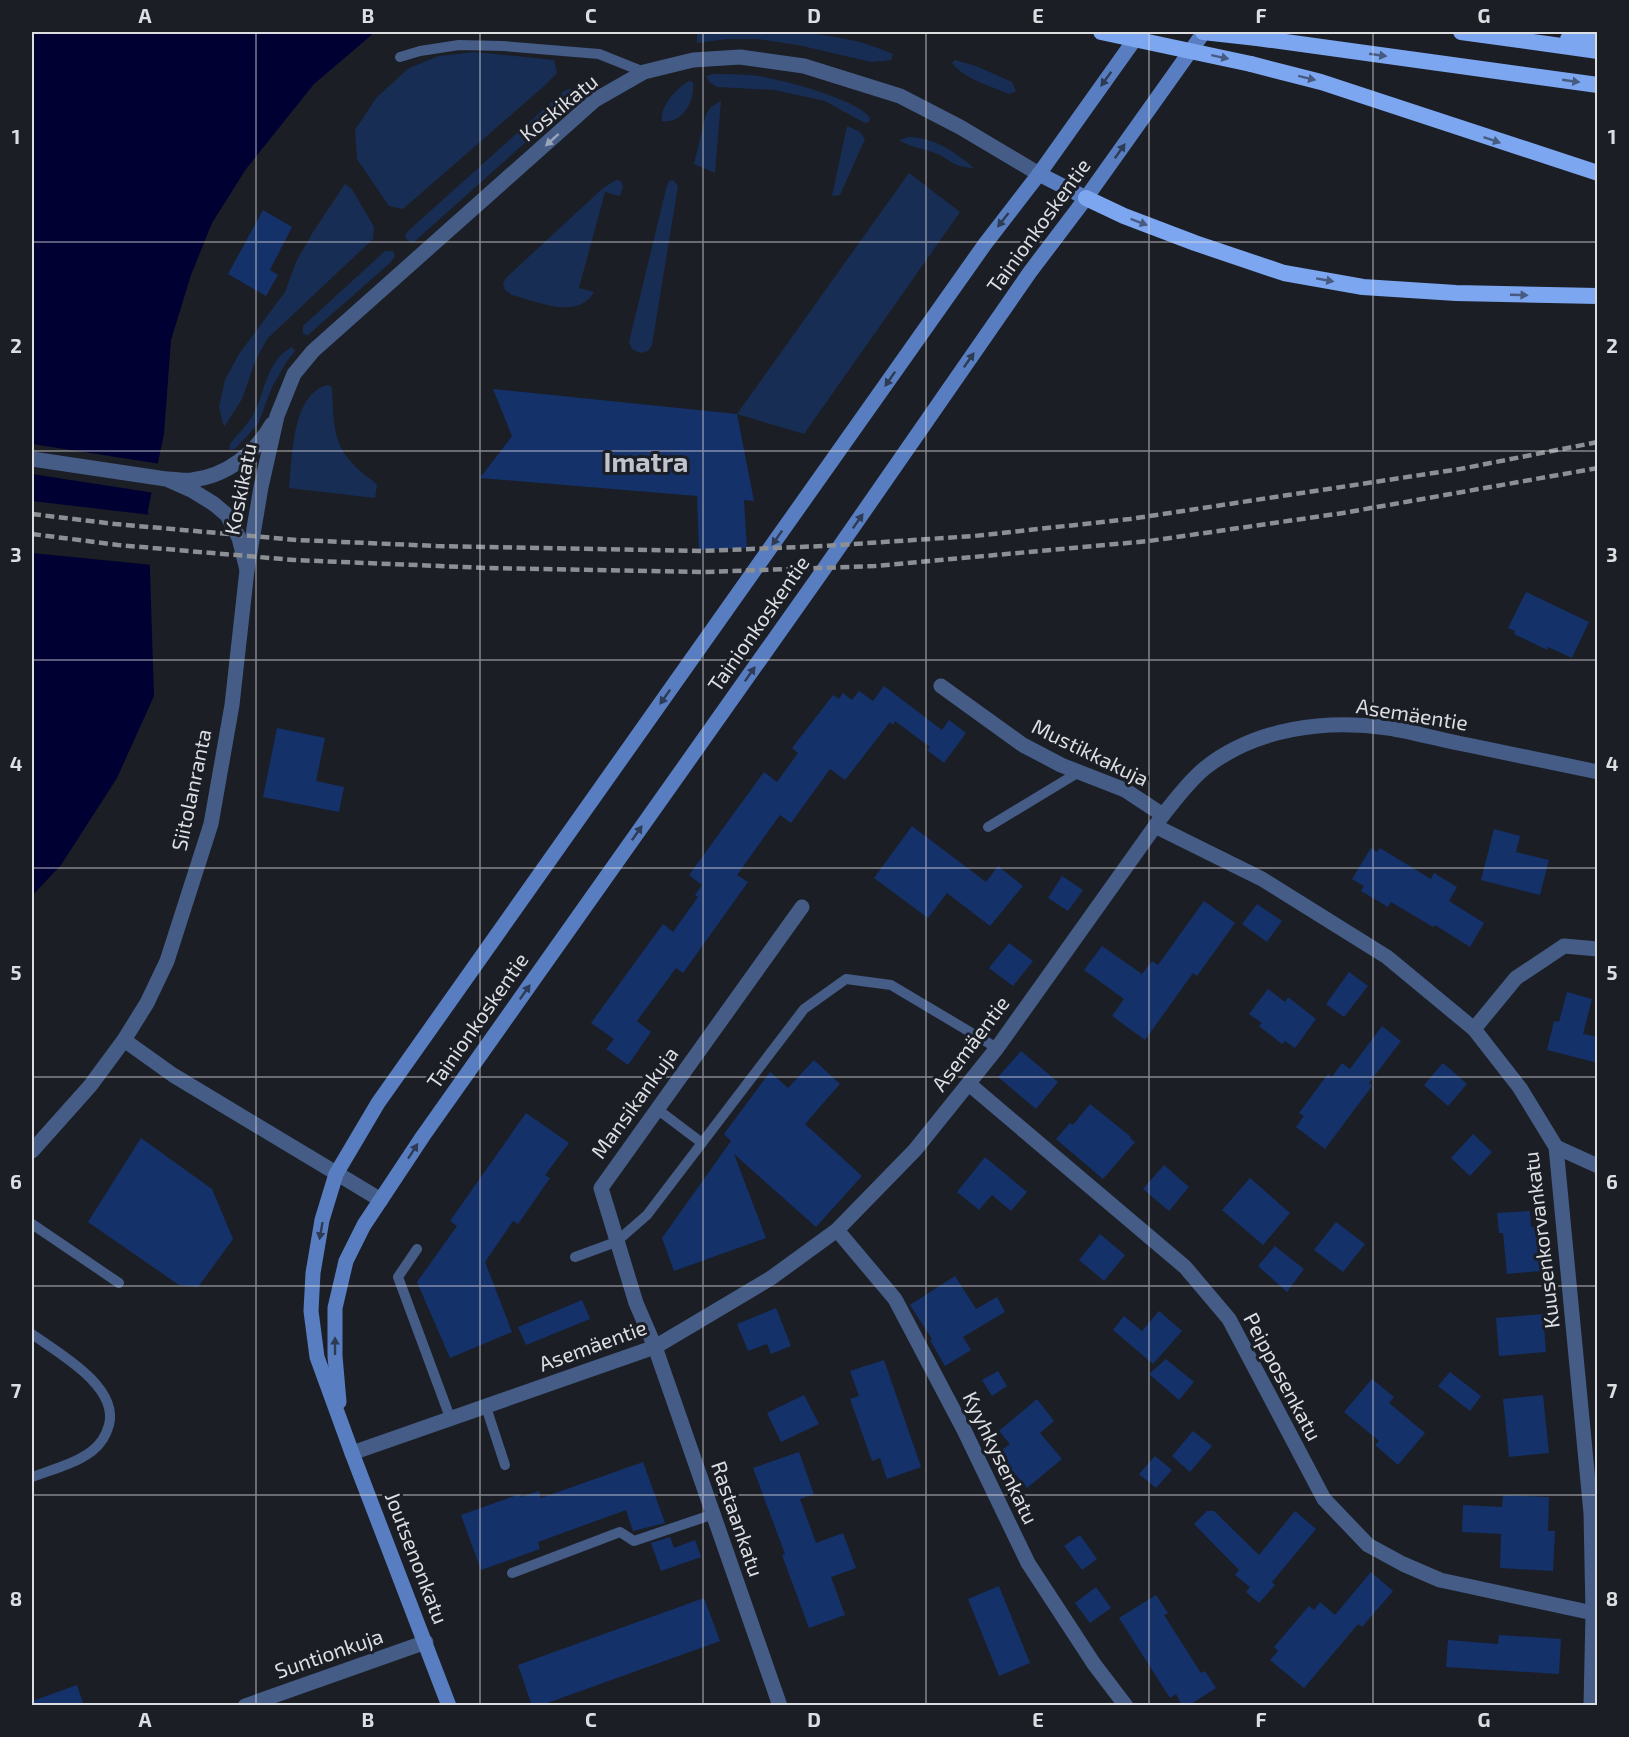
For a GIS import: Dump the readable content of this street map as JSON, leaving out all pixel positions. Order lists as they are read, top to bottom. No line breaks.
{"streets":{"main road":["Koskikatu","Tainionkoskentie","Joutsenonkatu"],"street":["Asemäentie","Mustikkakuja","Siitolanranta","Mansikankuja","Kuusenkorvankatu","Peipposenkatu","Kyyhkysenkatu","Rastaankatu","Suntionkuja"]},"crossings":[["Koskikatu","Tainionkoskentie"],["Koskikatu","Siitolanranta"],["Tainionkoskentie","Joutsenonkatu"],["Asemäentie","Mustikkakuja"],["Asemäentie","Mansikankuja"],["Asemäentie","Kuusenkorvankatu"],["Asemäentie","Peipposenkatu"],["Asemäentie","Kyyhkysenkatu"],["Asemäentie","Rastaankatu"],["Asemäentie","Joutsenonkatu"],["Mustikkakuja","Kuusenkorvankatu"],["Mansikankuja","Rastaankatu"],["Kuusenkorvankatu","Peipposenkatu"],["Joutsenonkatu","Suntionkuja"]],"one_way":["Koskikatu"],"districts":["Imatra"],"grid":{"columns":["A","B","C","D","E","F","G"],"rows":["1","2","3","4","5","6","7","8"]}}
